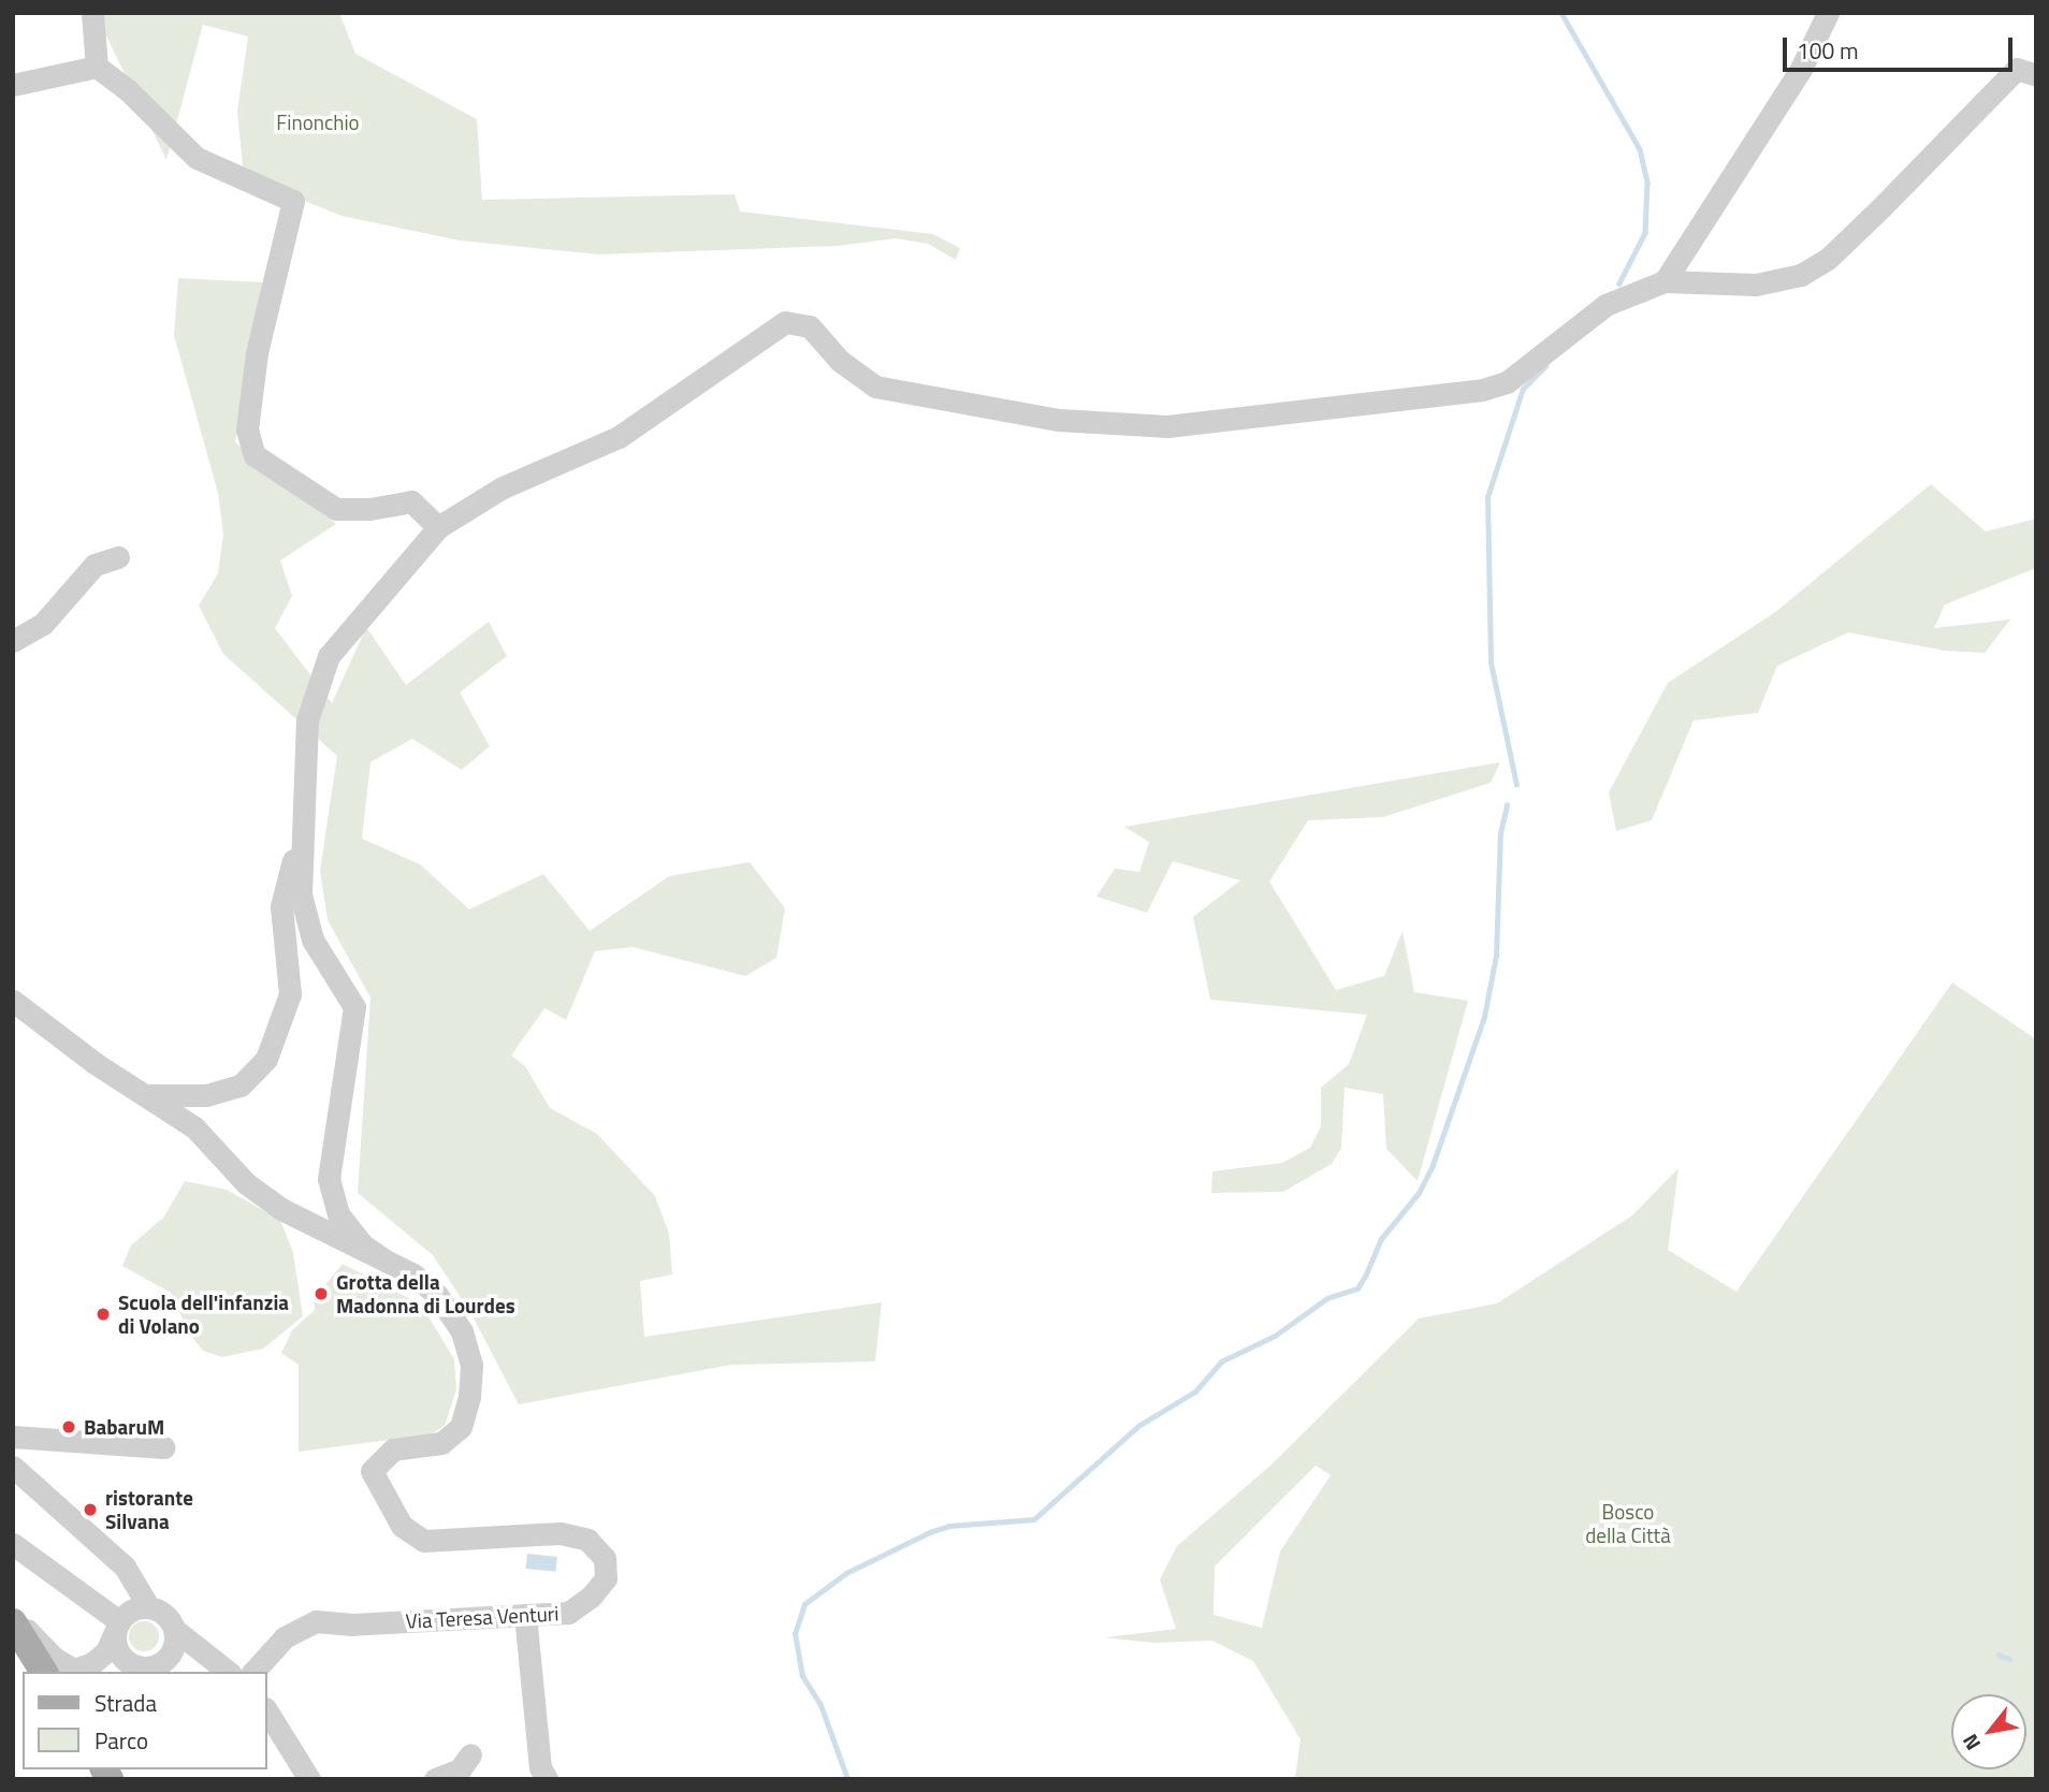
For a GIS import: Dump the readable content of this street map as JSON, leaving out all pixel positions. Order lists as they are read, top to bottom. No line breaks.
{"streets":{"street":["Via Teresa Venturi"]},"parks":["Finonchio","Bosco della Città"],"places":["Grotta della Madonna di Lourdes","Scuola dell'infanzia di Volano","BabaruM","ristorante Silvana"],"legend":["Strada","Parco"],"scale_bar":"100 m","north":"bottom left"}
